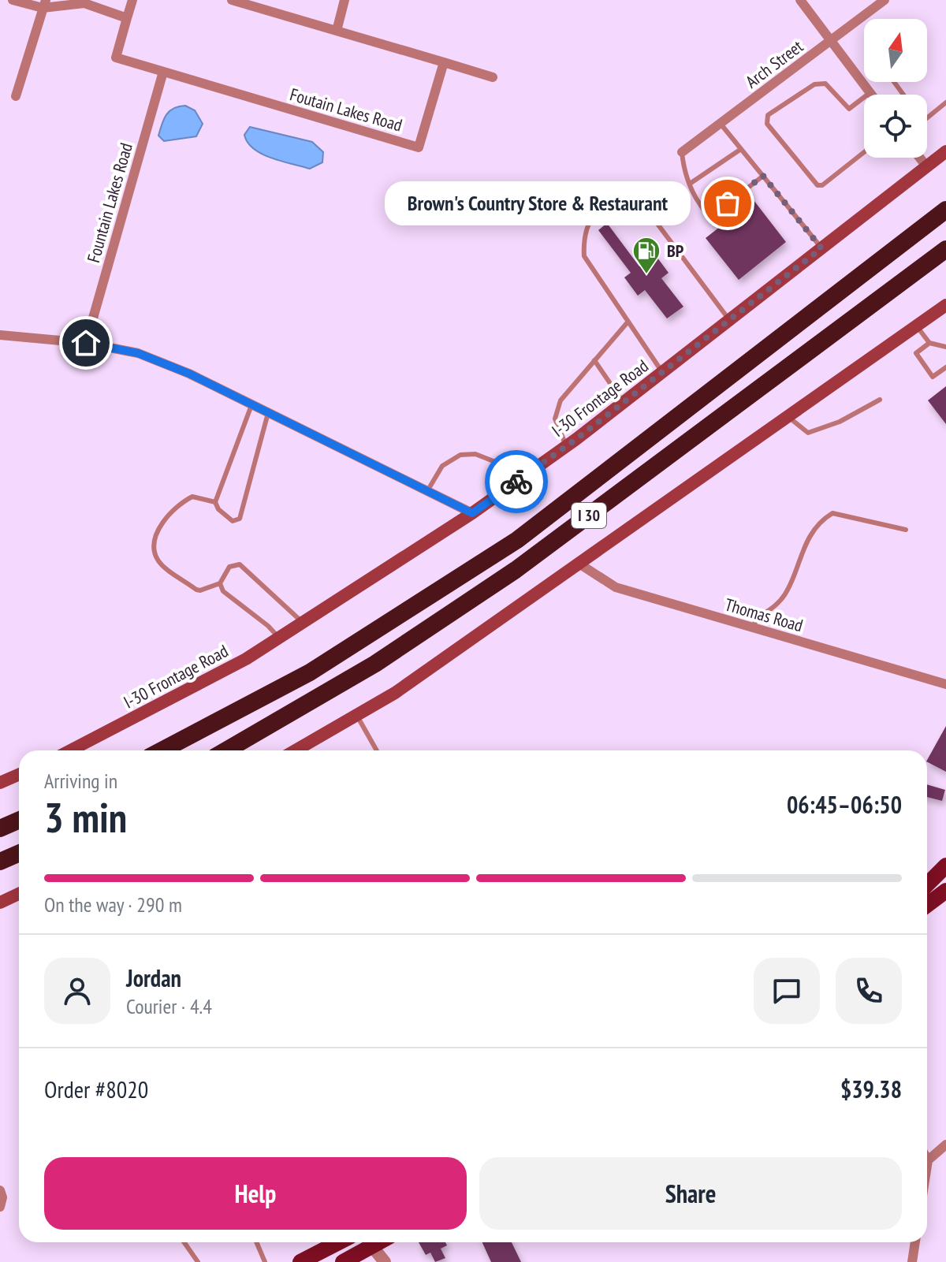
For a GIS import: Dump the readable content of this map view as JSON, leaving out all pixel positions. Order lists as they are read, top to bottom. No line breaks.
{"streets":{"highway":["I 30"],"main road":["I-30 Frontage Road"],"street":["Arch Street","Foutain Lakes Road","Fountain Lakes Road","Thomas Road"]},"crossings":[["Foutain Lakes Road","Fountain Lakes Road"]],"places":{"other":["Brown's Country Store & Restaurant"],"fuel station":["BP"]},"north":"top","page":{"bubble":"Brown's Country Store & Restaurant","heading":["3 min","Arriving in","06:45–06:50"],"panel":["Jordan","Courier · 4.4","Order #8020","$39.38"],"bar":"On the way · 290 m","buttons":["Help","Share"]}}
